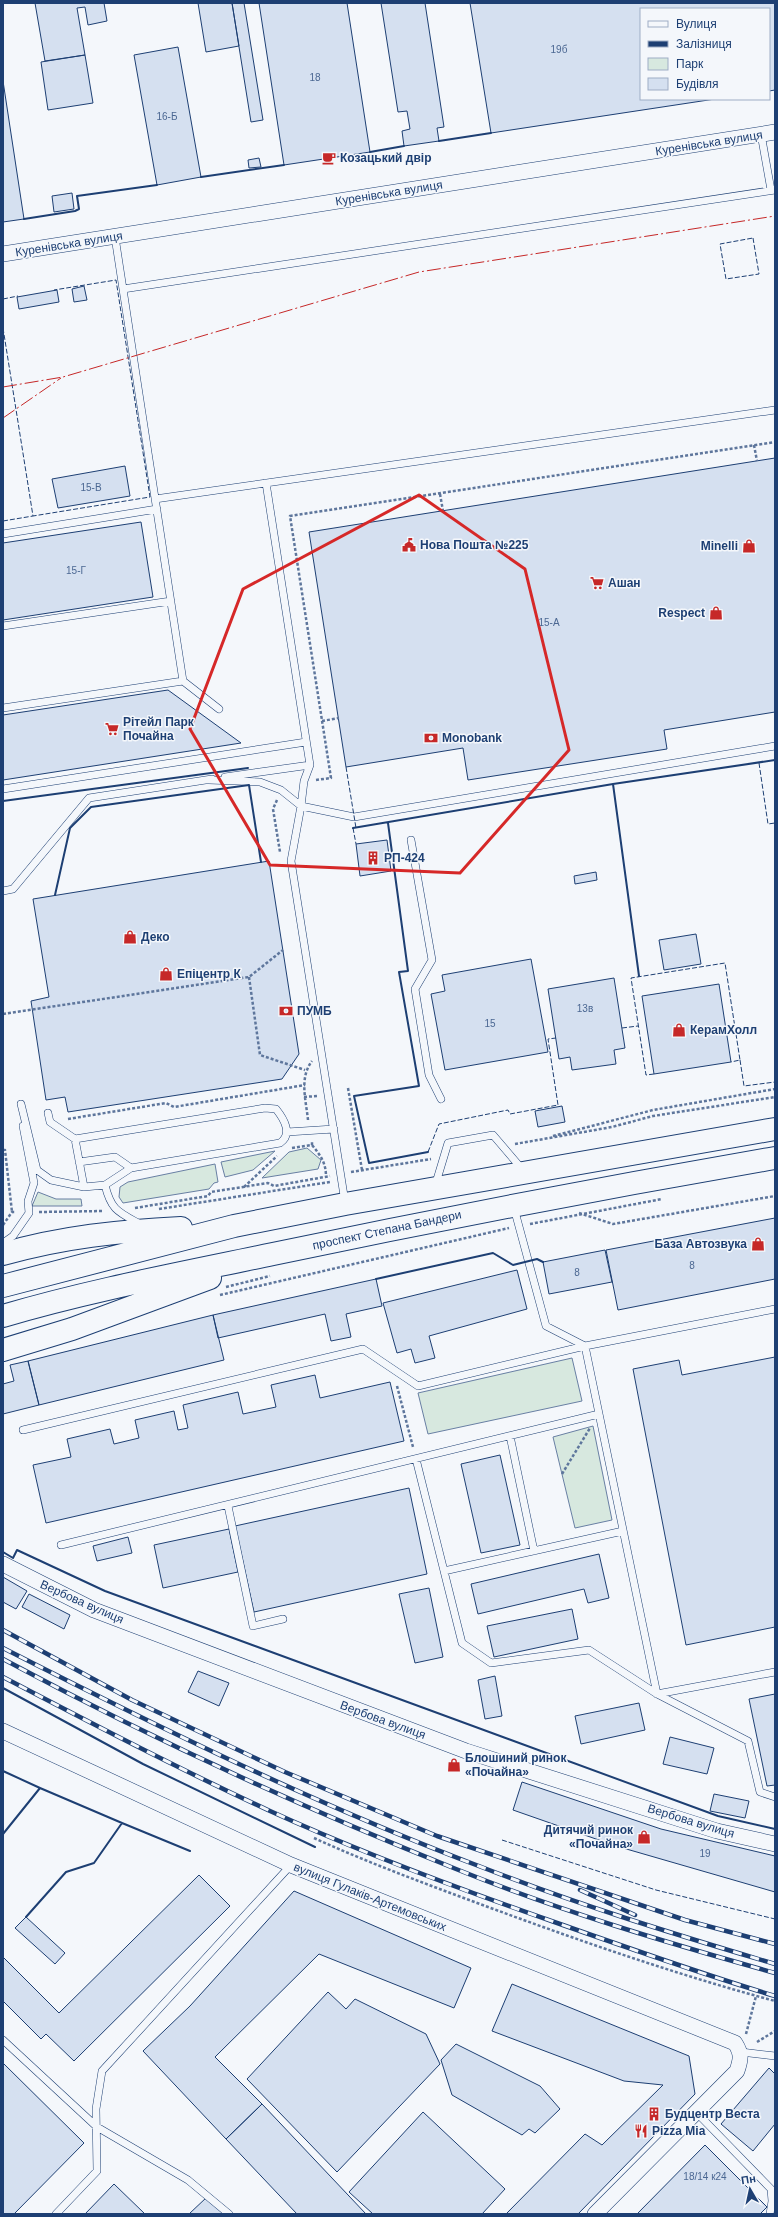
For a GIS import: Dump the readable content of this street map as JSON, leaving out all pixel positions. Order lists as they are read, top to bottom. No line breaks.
{"streets":{"main road":["проспект Степана Бандери"],"street":["Куренівська вулиця","Вербова вулиця","вулиця Гулаків-Артемовських"]},"places":{"cafe":["Козацький двір"],"public building":["Нова Пошта №225"],"shop":["Minelli","Respect","Деко","Епіцентр К","КерамХолл","База Автозвука","Блошиний ринок «Почайна»","Дитячий ринок «Почайна»"],"supermarket":["Ашан","Рітейл Парк Почайна"],"bank":["Monobank","ПУМБ"],"building":["РП-424","Будцентр Веста"],"restaurant":["Pizza Mia"]},"house_numbers":["19б","18","16-Б","15-В","15-Г","15-А","13в","15","8","8","19","18/14 к24"],"legend":["Вулиця","Залізниця","Парк","Будівля"],"north":"top"}
